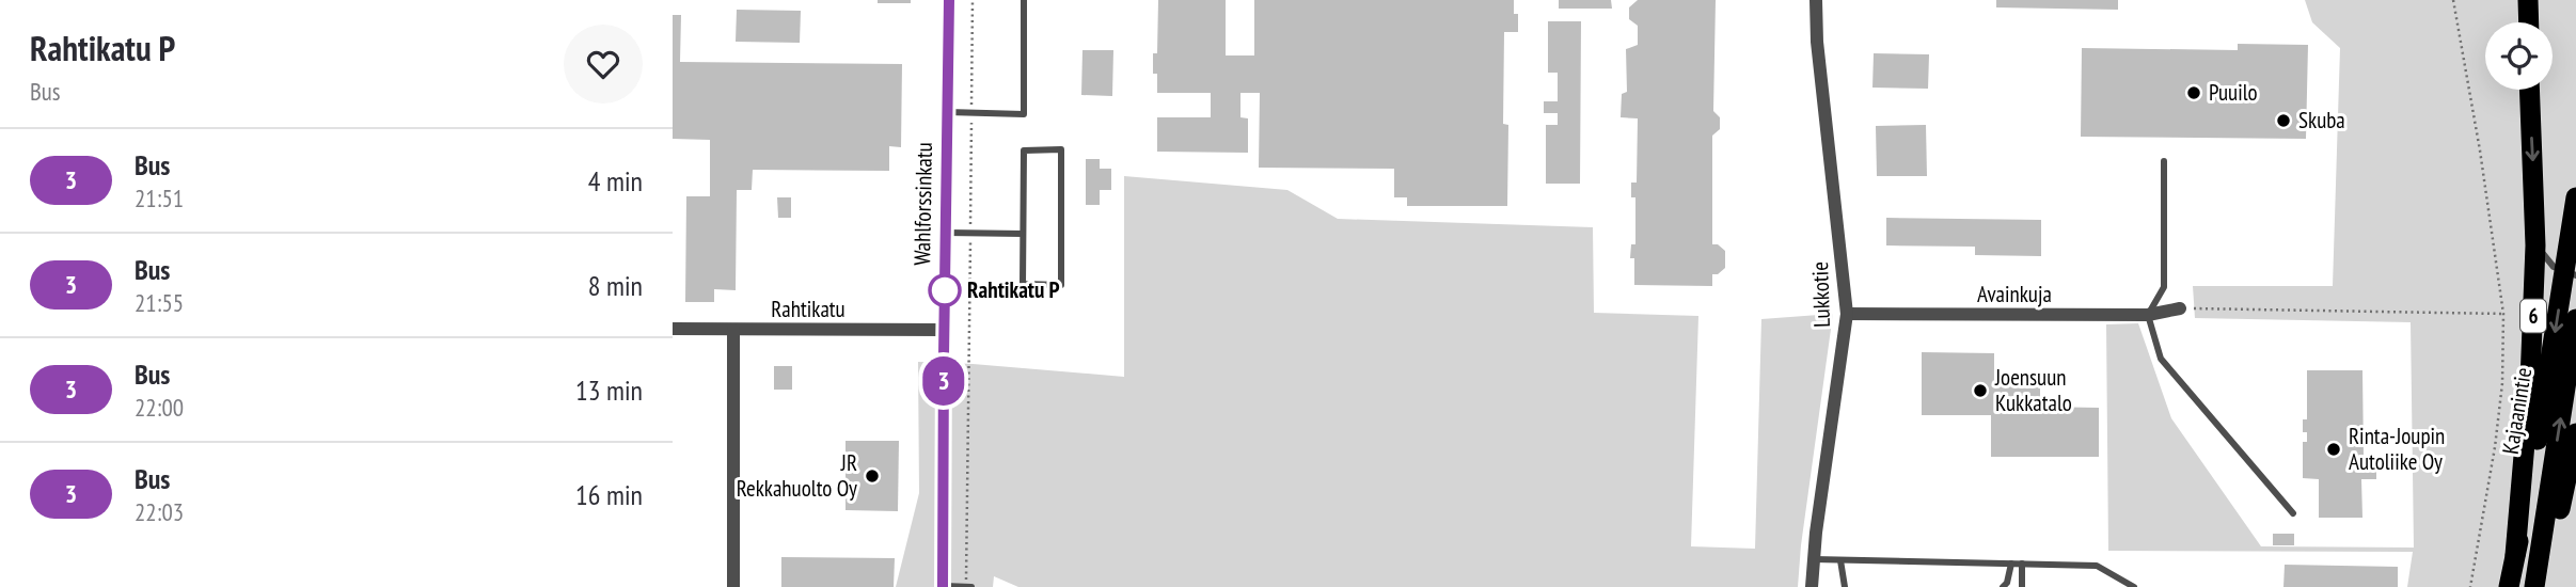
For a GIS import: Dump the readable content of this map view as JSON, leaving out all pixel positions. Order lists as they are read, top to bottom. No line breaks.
{"streets":{"highway":["6","Kajaanintie"],"street":["Wahlforssinkatu","Lukkotie","Avainkuja","Rahtikatu"]},"crossings":[["Wahlforssinkatu","Rahtikatu"],["Lukkotie","Avainkuja"],["6","Kajaanintie"]],"places":["Puuilo","Skuba","Rahtikatu P","Joensuun Kukkatalo","Rinta-Joupin Autoliike Oy","JR Rekkahuolto Oy"],"lines":["bus line 3"],"page":{"heading":["Rahtikatu P","Bus"],"on_map":"3","list":[{"mark":"3","name":"Bus","note":"21:51","value":"4 min"},{"mark":"3","name":"Bus","note":"21:55","value":"8 min"},{"mark":"3","name":"Bus","note":"22:00","value":"13 min"},{"mark":"3","name":"Bus","note":"22:03","value":"16 min"}]}}
